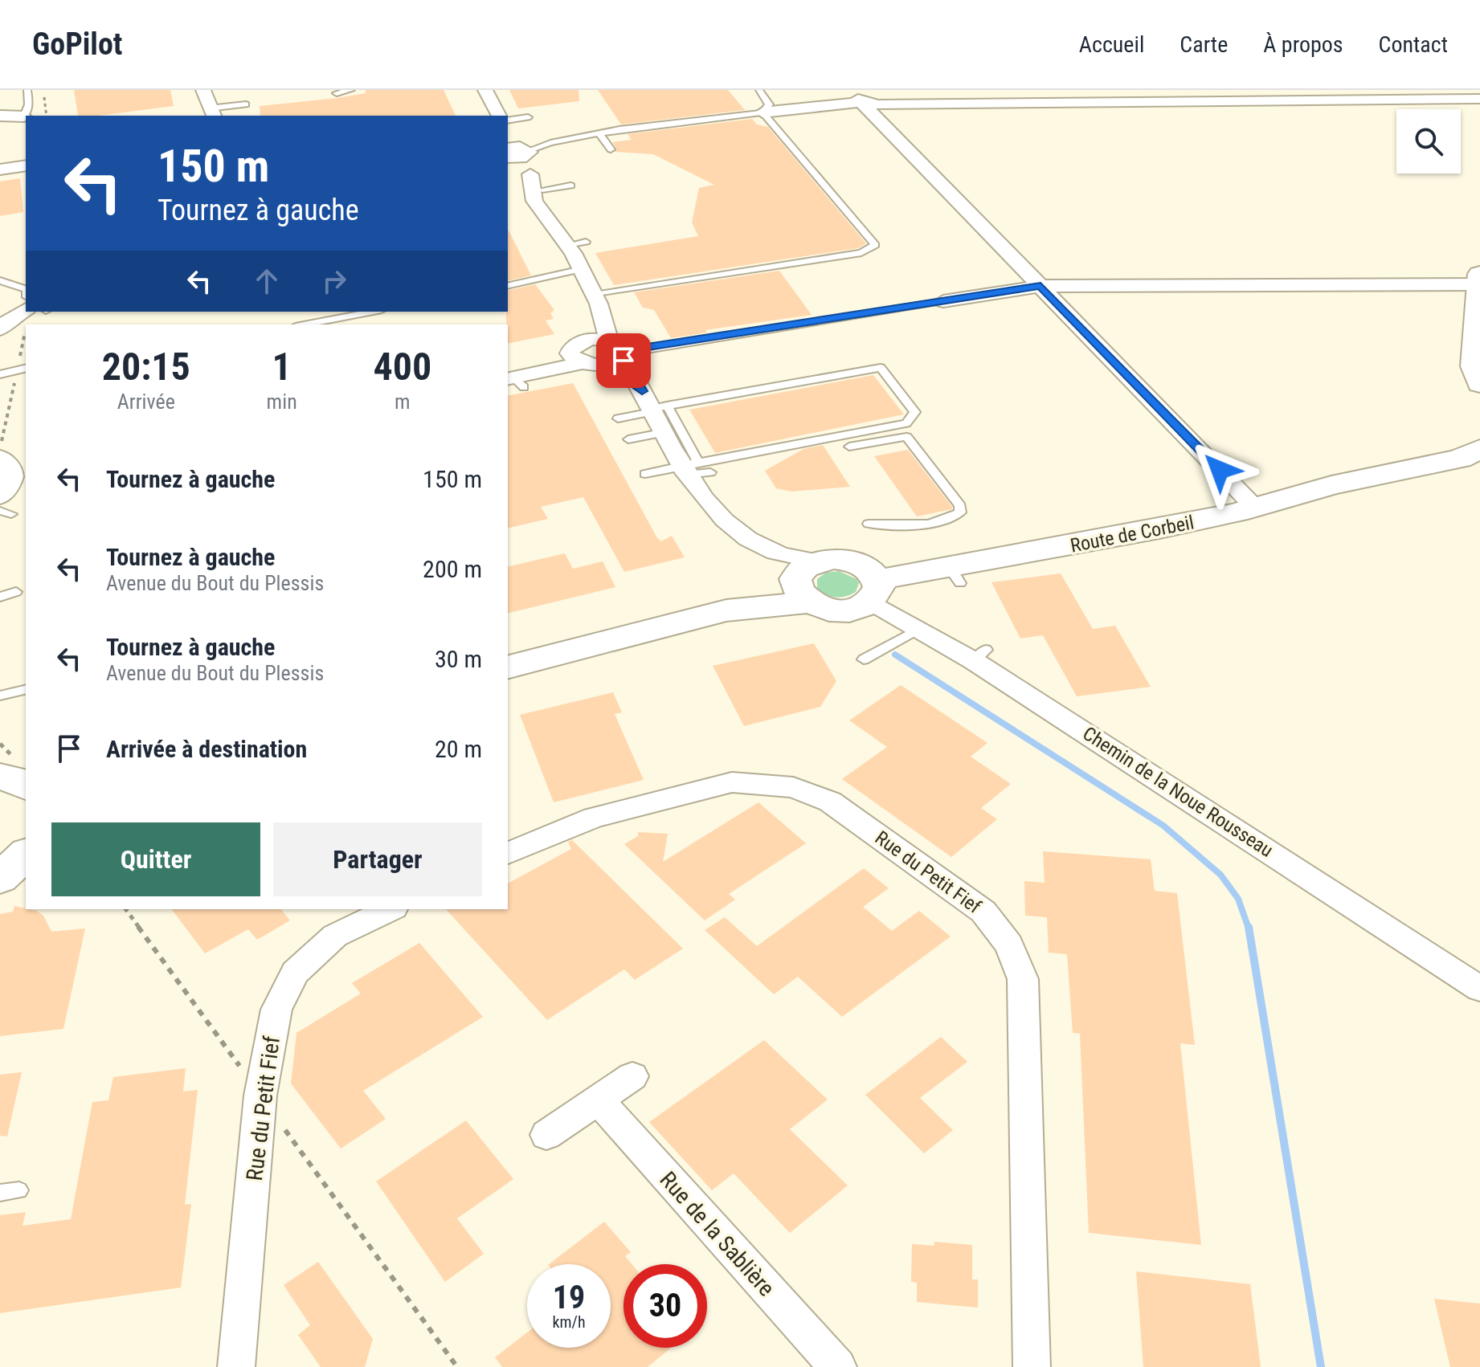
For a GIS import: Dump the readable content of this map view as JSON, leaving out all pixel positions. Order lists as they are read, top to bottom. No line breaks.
{"streets":{"street":["Route de Corbeil","Chemin de la Noue Rousseau","Rue du Petit Fief","Rue de la Sablière"]},"crossings":[["Route de Corbeil","Chemin de la Noue Rousseau"]],"page":{"header":"GoPilot","nav":["Accueil","Carte","À propos","Contact"],"turn":["150 m","Tournez à gauche"],"eta":["20:15","Arrivée","1","min","400","m"],"list":[{"name":"Tournez à gauche","value":"150 m"},{"name":"Tournez à gauche","note":"Avenue du Bout du Plessis","value":"200 m"},{"name":"Tournez à gauche","note":"Avenue du Bout du Plessis","value":"30 m"},{"name":"Arrivée à destination","value":"20 m"}],"buttons":["Quitter","Partager"],"speed":"19 km/h","limit":"30"}}
